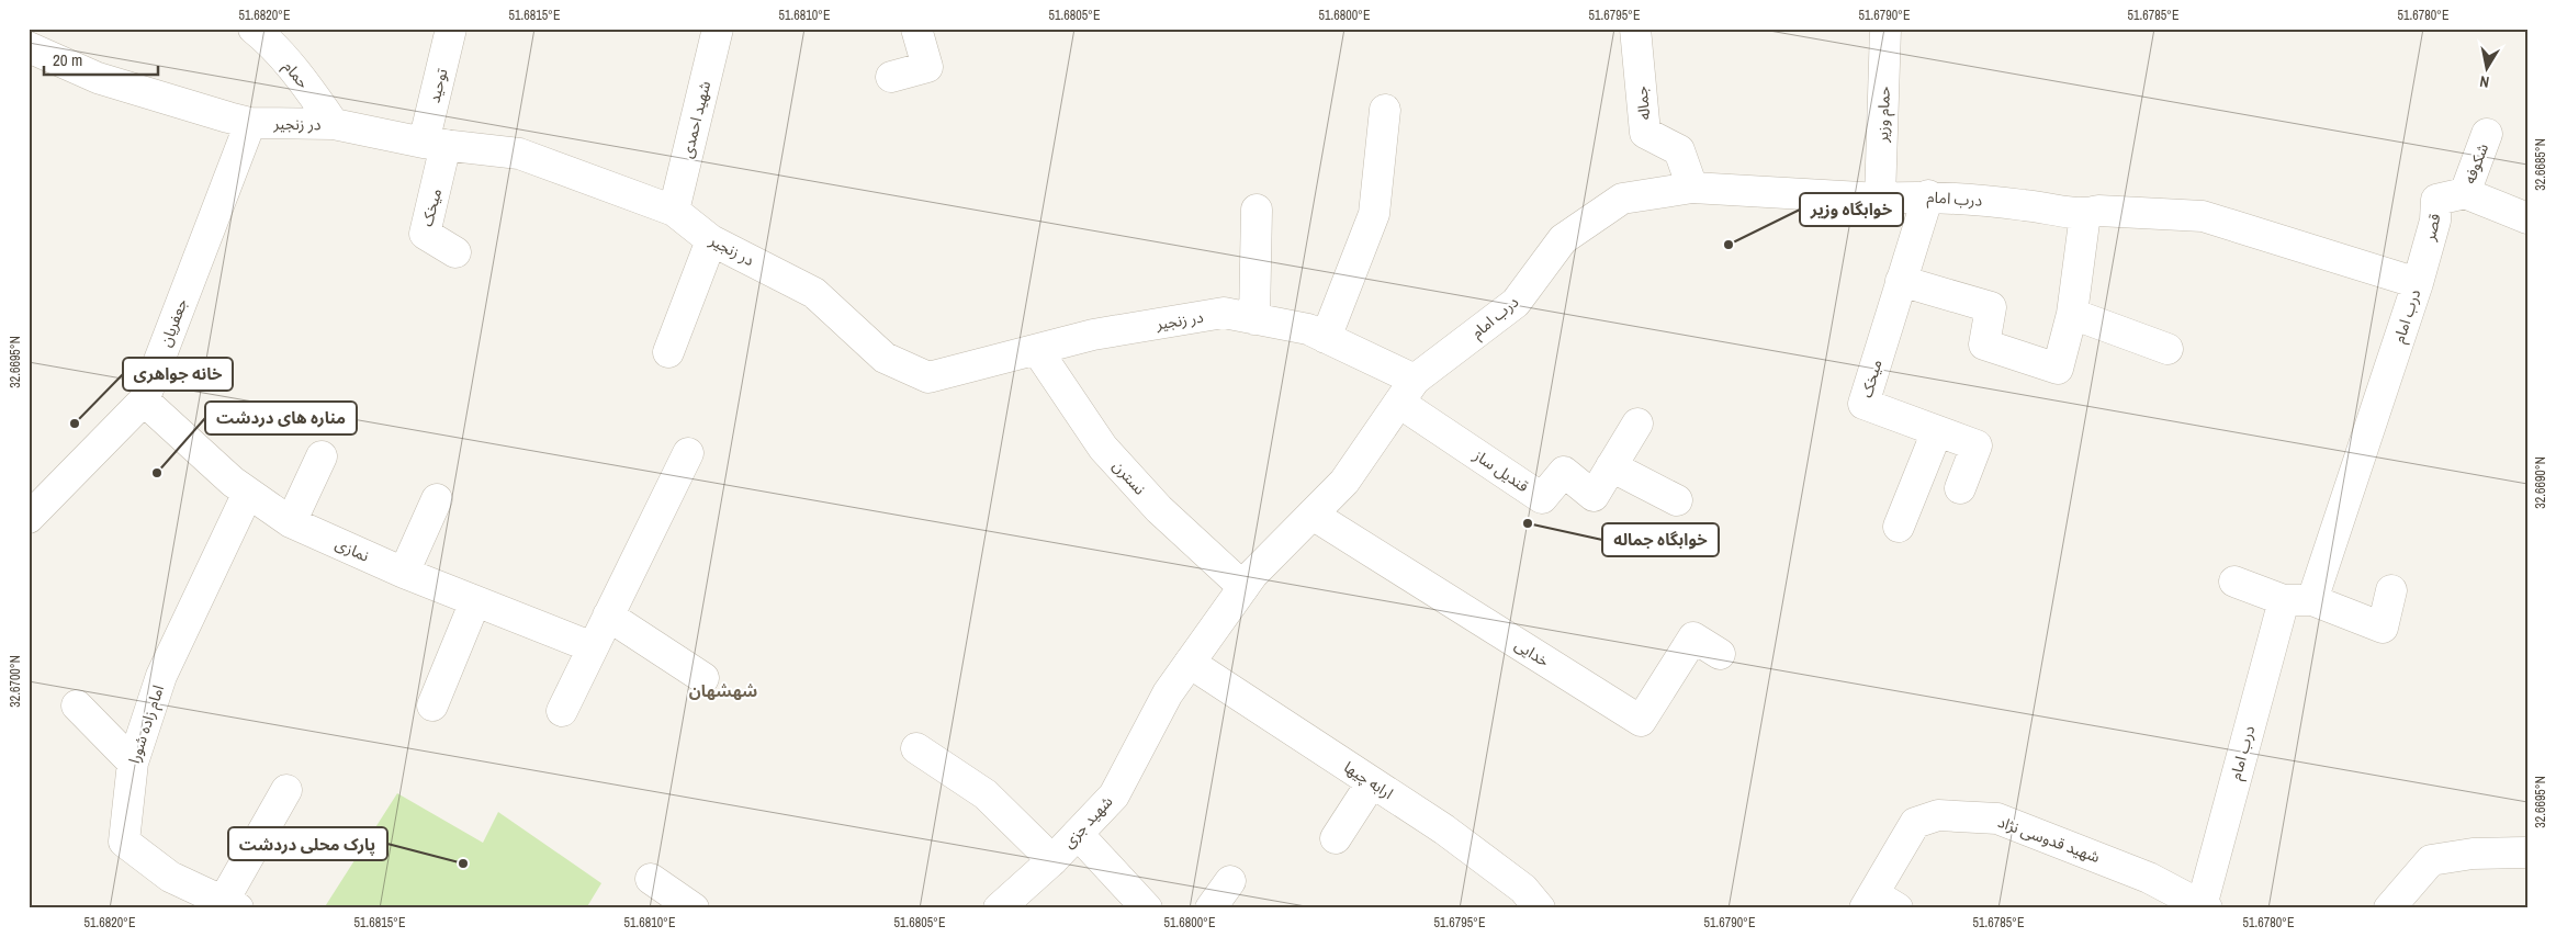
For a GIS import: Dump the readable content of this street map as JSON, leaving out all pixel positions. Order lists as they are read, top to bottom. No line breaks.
{"streets":{"street":["حمام","توحید","جماله","حمام وزیر","شهید احمدی","در زنجیر","شکوفه","درب امام","میخک","قصر","جعفریان","قندیل ساز","نسترن","نمازی","خدایی","امام زاده شورا","ارابه چیها","شهید جزی","شهید قدوسی نژاد"]},"crossings":[["حمام","در زنجیر"],["توحید","در زنجیر"],["توحید","میخک"],["جماله","درب امام"],["حمام وزیر","درب امام"],["شهید احمدی","در زنجیر"],["در زنجیر","درب امام"],["در زنجیر","میخک"],["در زنجیر","جعفریان"],["در زنجیر","قندیل ساز"],["در زنجیر","نسترن"],["شکوفه","قصر"],["درب امام","میخک"],["درب امام","قصر"],["درب امام","قندیل ساز"],["درب امام","نسترن"],["درب امام","خدایی"],["درب امام","ارابه چیها"],["درب امام","شهید جزی"],["درب امام","شهید قدوسی نژاد"],["جعفریان","نمازی"],["نمازی","امام زاده شورا"],["ارابه چیها","شهید جزی"]],"districts":["شهشهان"],"places":["خوابگاه وزیر","خانه جواهری","مناره های دردشت","خوابگاه جماله","پارک محلی دردشت"],"scale_bar":"20 m","north":"bottom","coordinates":["51.6820°E","51.6815°E","51.6810°E","51.6805°E","51.6800°E","51.6795°E","51.6790°E","51.6785°E","51.6780°E","32.6685°N","32.6695°N","32.6690°N","32.6700°N"]}
